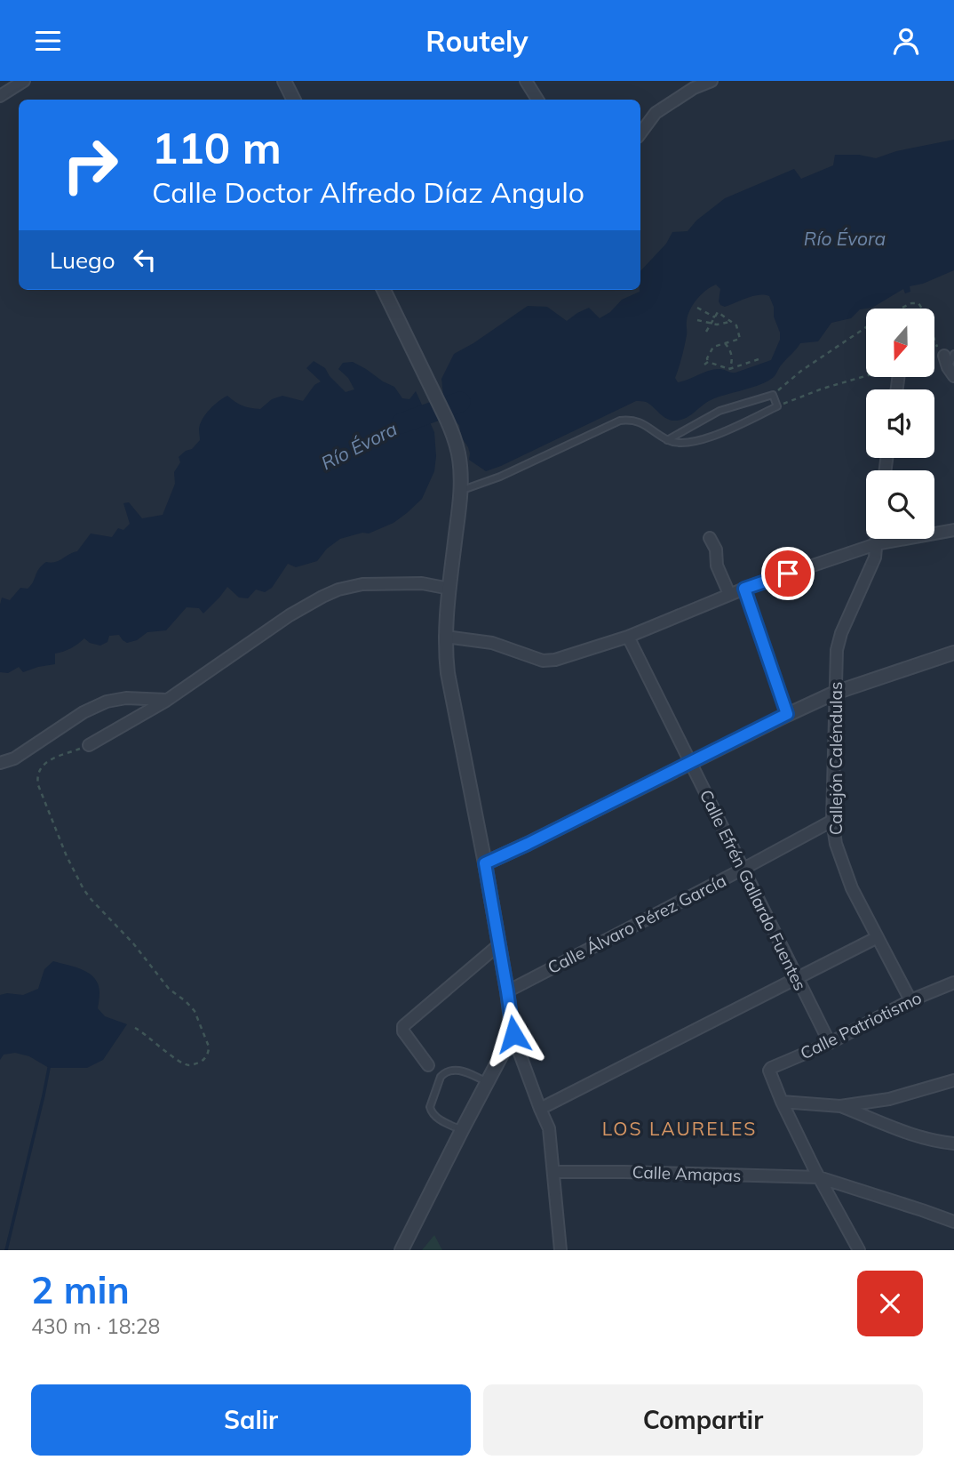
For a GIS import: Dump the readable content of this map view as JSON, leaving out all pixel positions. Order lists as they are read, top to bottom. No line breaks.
{"streets":{"street":["Callejón Caléndulas","Calle Efrén Gallardo Fuentes","Calle Álvaro Pérez García","Calle Patriotismo","Calle Amapas"]},"crossings":[["Callejón Caléndulas","Calle Álvaro Pérez García"],["Callejón Caléndulas","Calle Patriotismo"],["Calle Efrén Gallardo Fuentes","Calle Álvaro Pérez García"],["Calle Efrén Gallardo Fuentes","Calle Patriotismo"]],"districts":["LOS LAURELES"],"water":["Río Évora"],"north":"bottom","page":{"header":"Routely","turn":["110 m","Calle Doctor Alfredo Díaz Angulo"],"then":"Luego","heading":["2 min","430 m · 18:28"],"buttons":["Salir","Compartir"]}}
